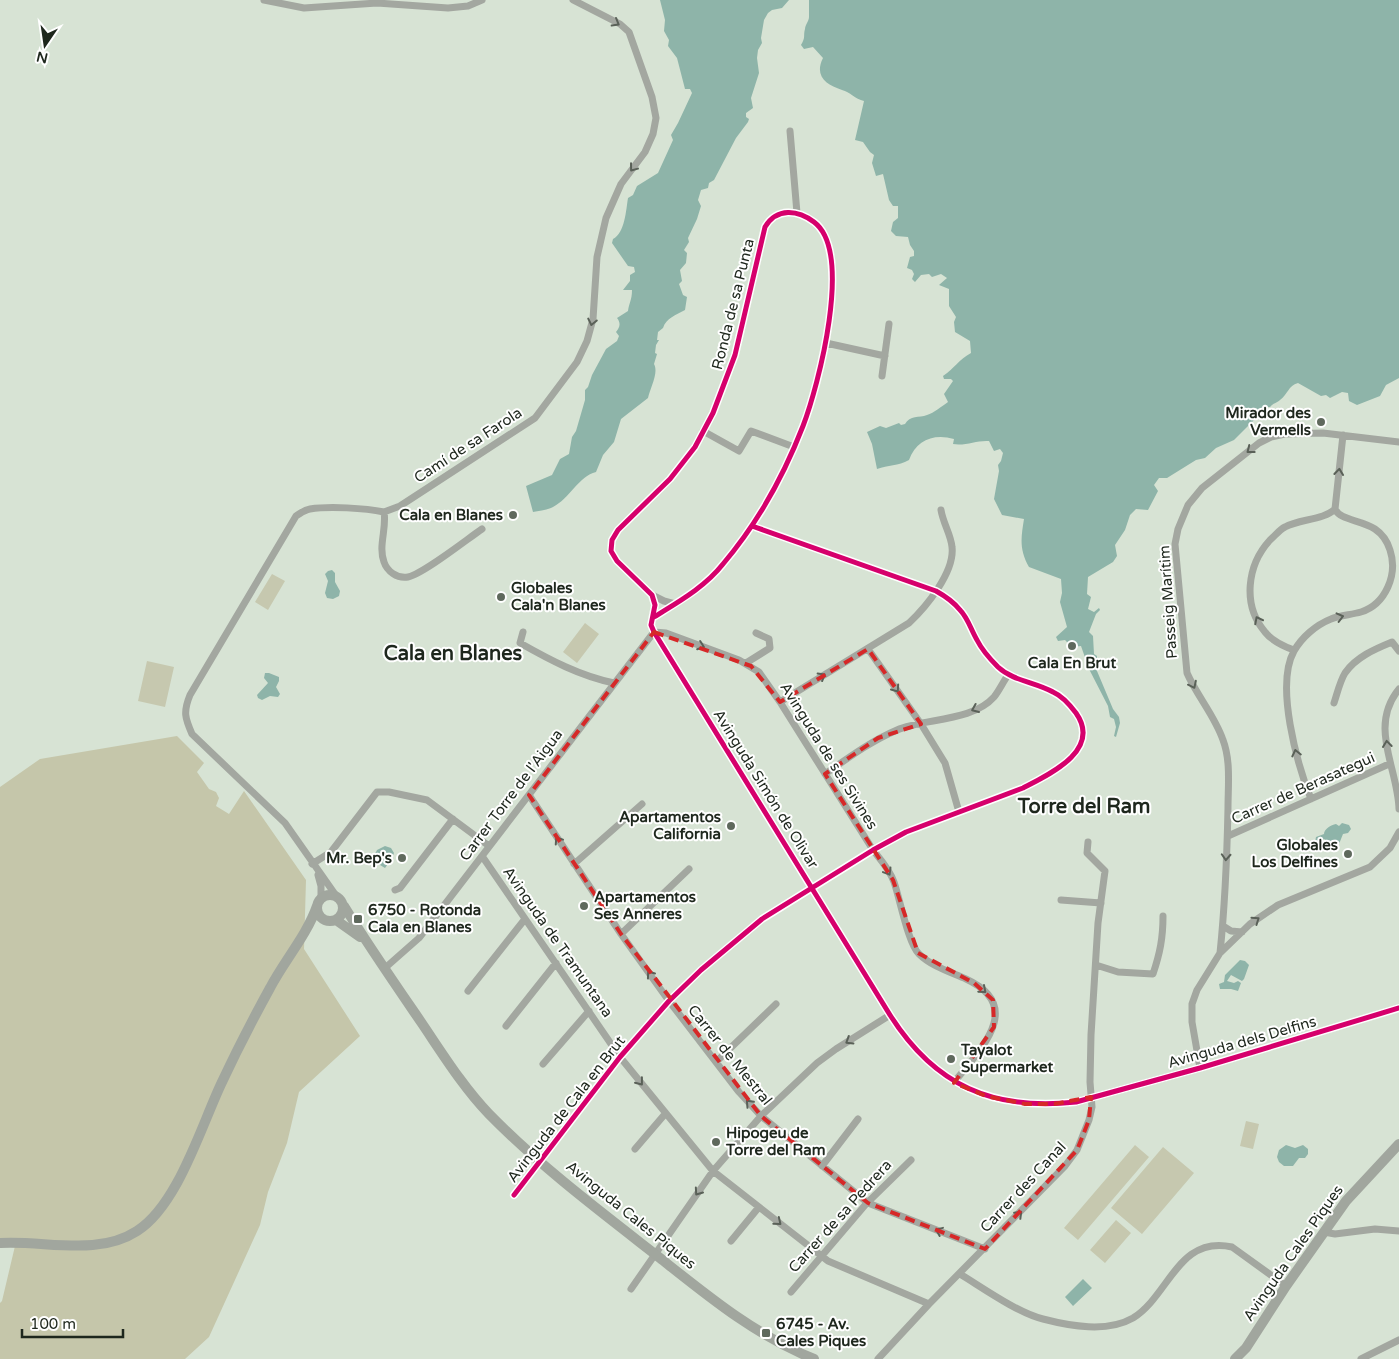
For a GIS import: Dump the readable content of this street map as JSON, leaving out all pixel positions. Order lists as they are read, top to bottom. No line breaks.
{"streets":{"street":["Ronda de sa Punta","Camí de sa Farola","Passeig Marítim","Avinguda de ses Sivines","Carrer de Berasategui","Avinguda Simón de Olivar","Carrer Torre de l'Aigua","Avinguda de Tramuntana","Avinguda dels Delfins","Carrer de Mestral","Avinguda de Cala en Brut","Carrer des Canal","Avinguda Cales Piques","Carrer de sa Pedrera"]},"crossings":[["Passeig Marítim","Carrer de Berasategui"],["Avinguda de ses Sivines","Avinguda Simón de Olivar"],["Avinguda de ses Sivines","Carrer Torre de l'Aigua"],["Avinguda de ses Sivines","Avinguda de Cala en Brut"],["Avinguda Simón de Olivar","Carrer Torre de l'Aigua"],["Avinguda Simón de Olivar","Avinguda dels Delfins"],["Avinguda Simón de Olivar","Avinguda de Cala en Brut"],["Avinguda Simón de Olivar","Carrer des Canal"],["Carrer Torre de l'Aigua","Avinguda de Tramuntana"],["Carrer Torre de l'Aigua","Carrer de Mestral"],["Carrer Torre de l'Aigua","Avinguda Cales Piques"],["Avinguda de Tramuntana","Avinguda de Cala en Brut"],["Avinguda de Tramuntana","Carrer des Canal"],["Avinguda de Tramuntana","Carrer de sa Pedrera"],["Avinguda dels Delfins","Carrer des Canal"],["Carrer de Mestral","Avinguda de Cala en Brut"],["Carrer de Mestral","Carrer des Canal"],["Carrer de Mestral","Carrer de sa Pedrera"],["Avinguda de Cala en Brut","Avinguda Cales Piques"]],"one_way":["Camí de sa Farola","Passeig Marítim","Carrer de Mestral"],"districts":["Cala en Blanes","Torre del Ram"],"places":{"other":["Mirador des Vermells","Cala en Blanes","Globales Cala'n Blanes","Cala En Brut","Apartamentos California","Globales Los Delfines","Mr. Bep's","Apartamentos Ses Anneres","Tayalot Supermarket","Hipogeu de Torre del Ram"],"transit":["6750 - Rotonda Cala en Blanes","6745 - Av. Cales Piques"]},"scale_bar":"100 m","north":"bottom"}
